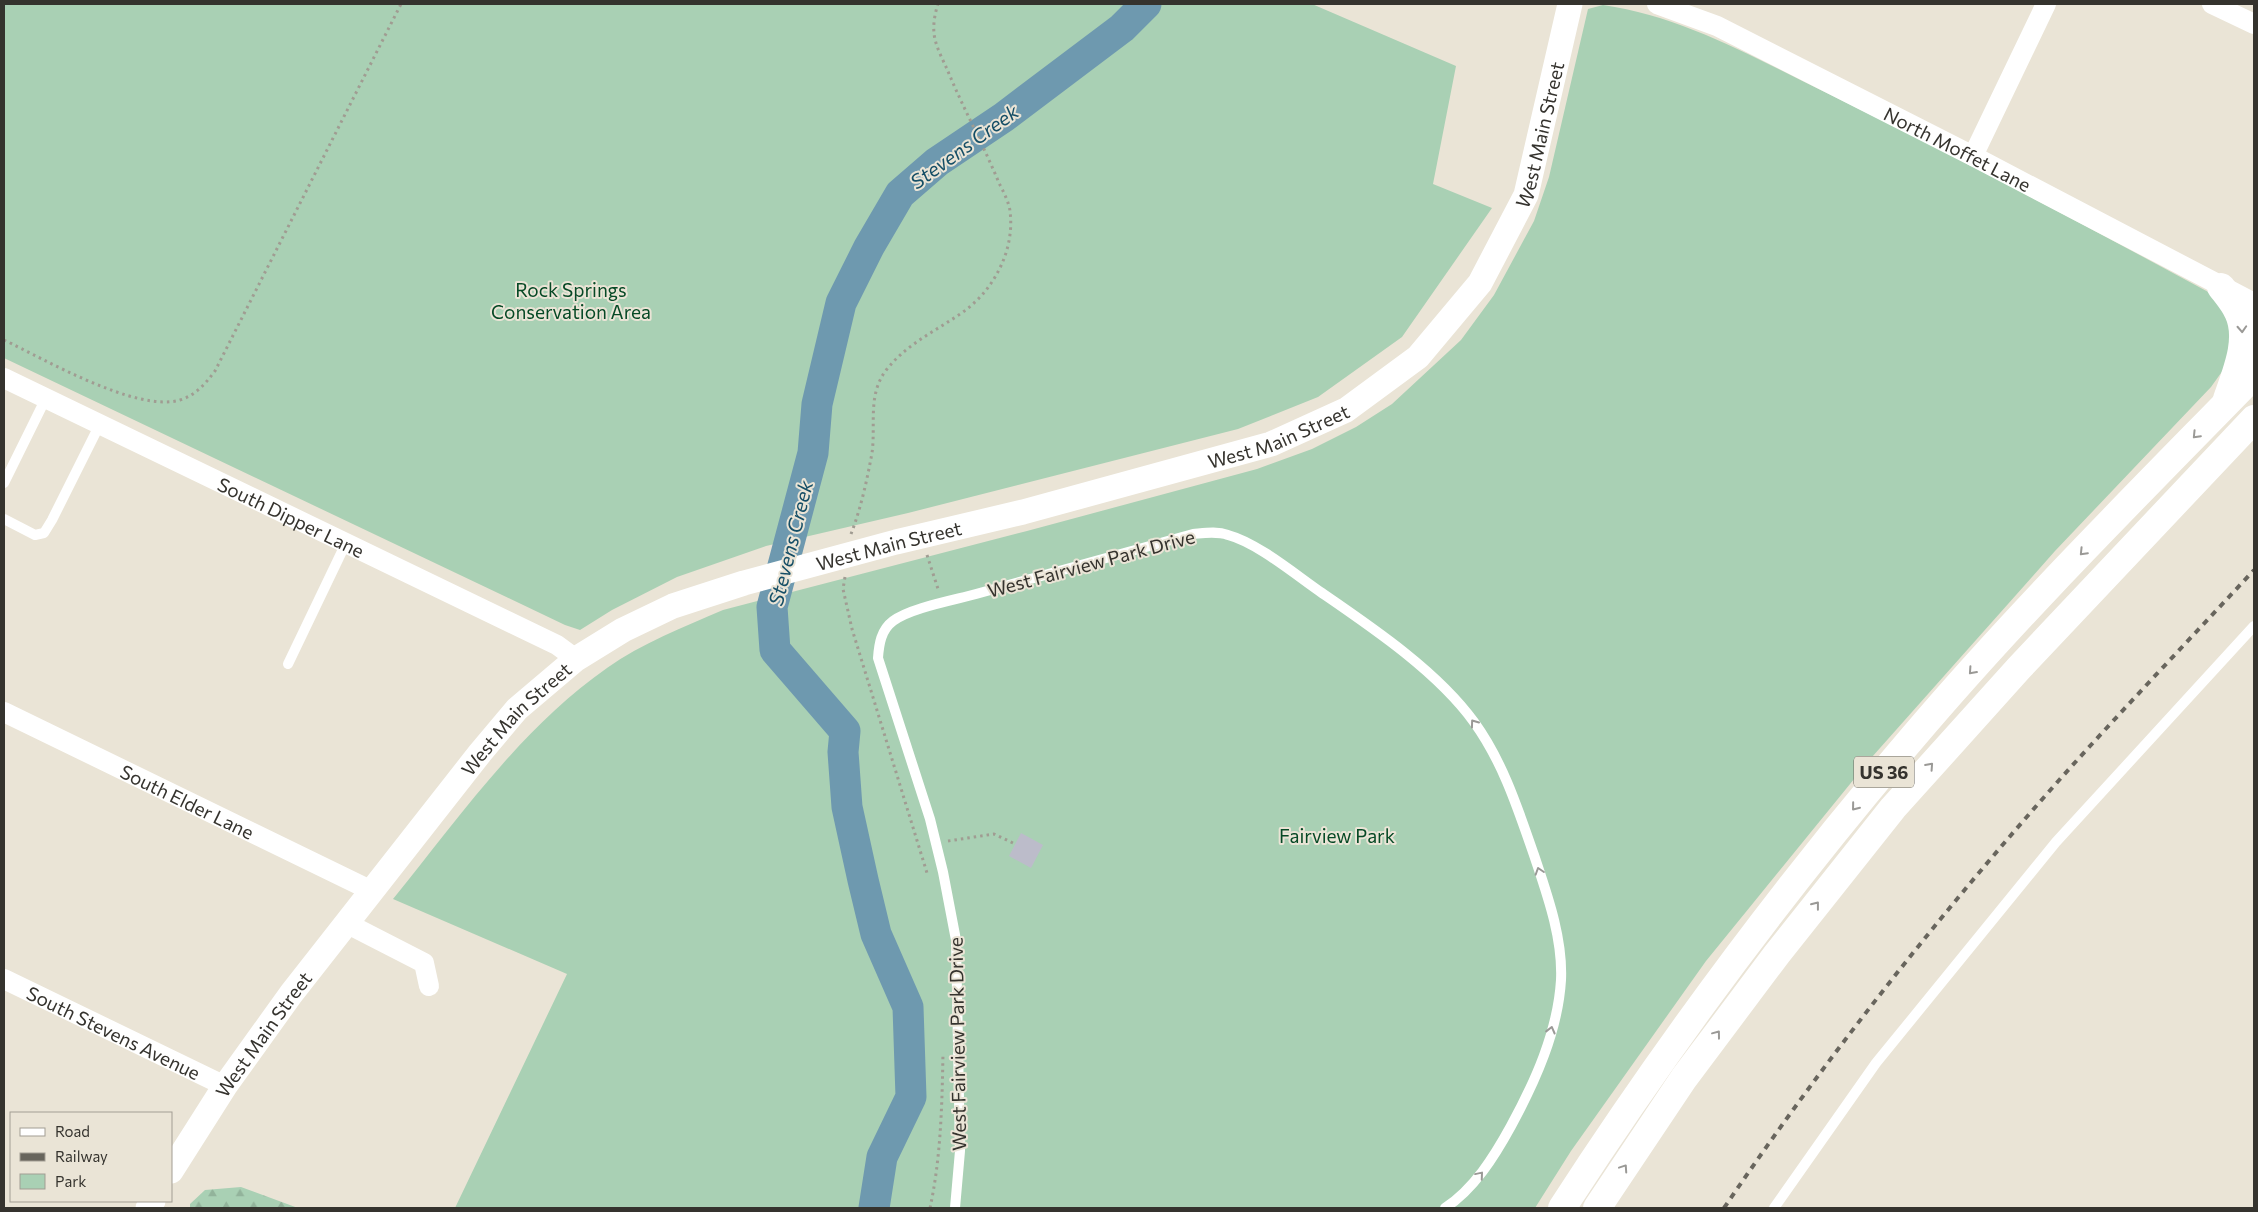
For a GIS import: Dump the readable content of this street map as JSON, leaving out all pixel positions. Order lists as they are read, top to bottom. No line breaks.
{"streets":{"main road":["US 36"],"street":["West Main Street","North Moffet Lane","South Dipper Lane","South Elder Lane","South Stevens Avenue"],"lane":["West Fairview Park Drive"]},"crossings":[["West Main Street","South Dipper Lane"],["West Main Street","South Elder Lane"],["West Main Street","South Stevens Avenue"]],"water":["Stevens Creek"],"parks":["Rock Springs Conservation Area","Fairview Park"],"legend":["Road","Railway","Park"]}
